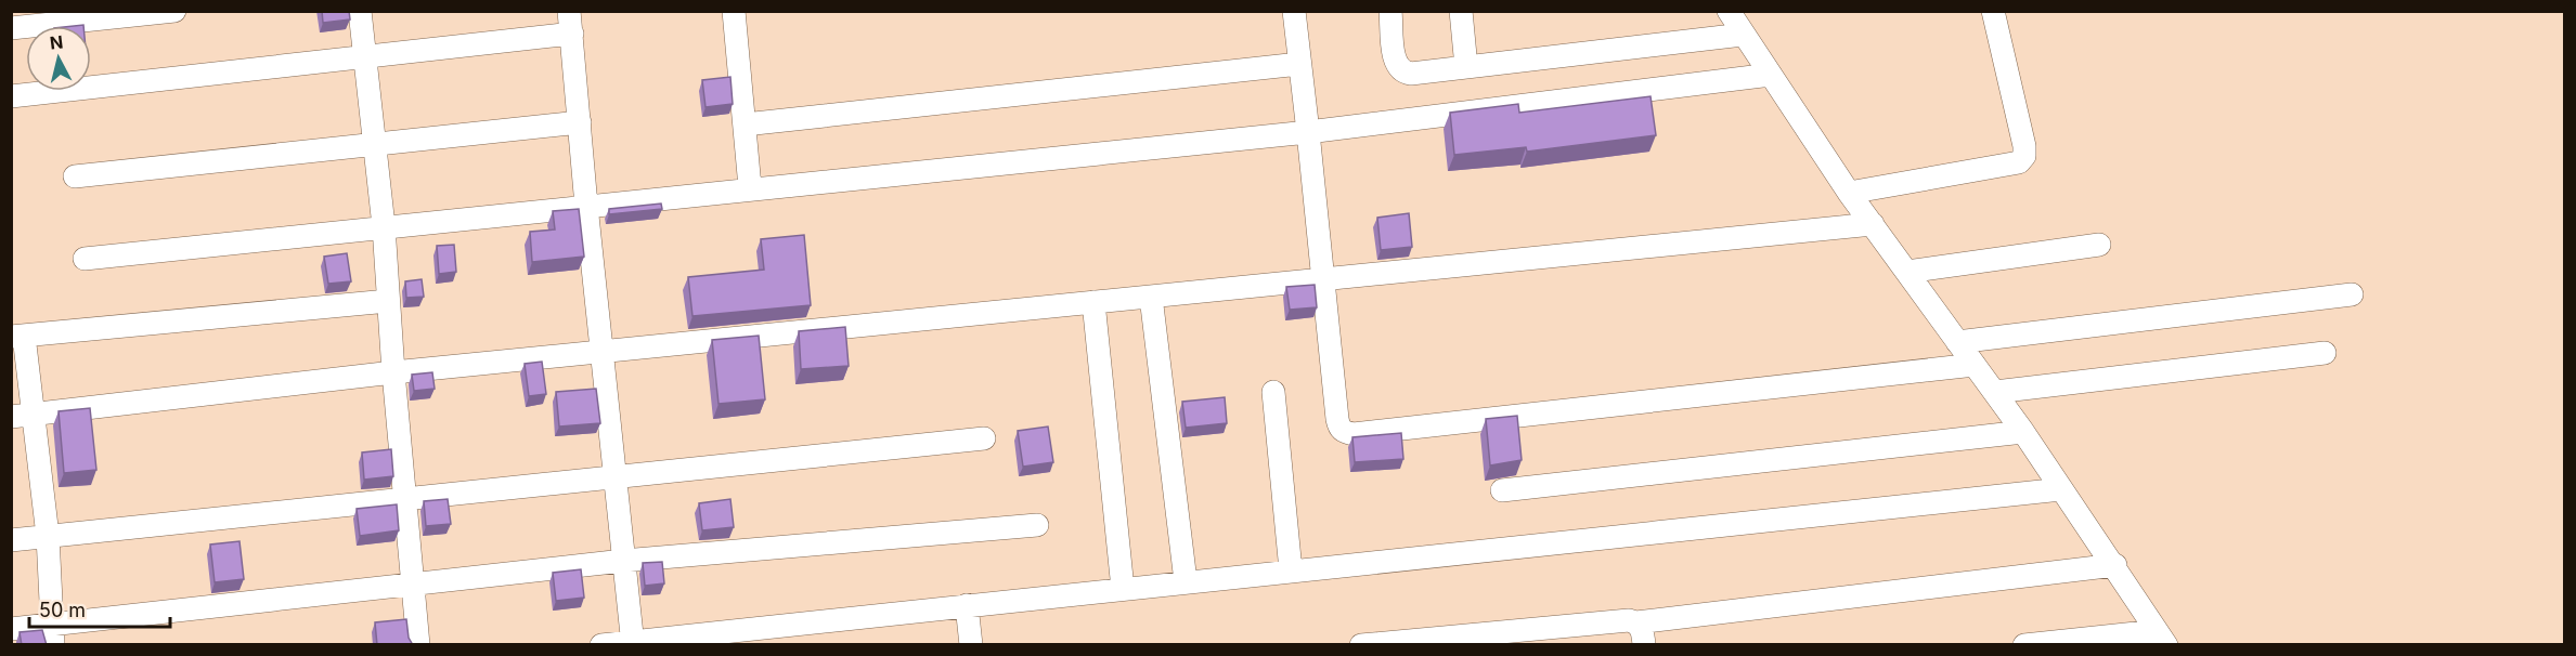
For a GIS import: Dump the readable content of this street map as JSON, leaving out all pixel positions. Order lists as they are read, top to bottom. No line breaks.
{"scale_bar":"50 m","north":"top"}
